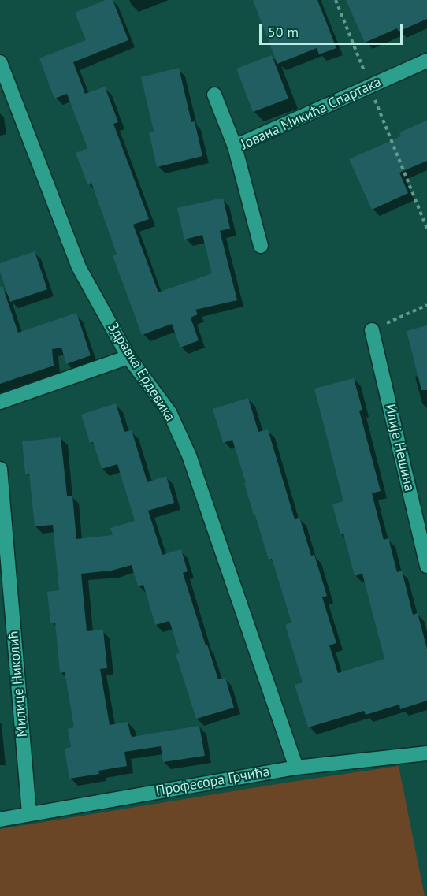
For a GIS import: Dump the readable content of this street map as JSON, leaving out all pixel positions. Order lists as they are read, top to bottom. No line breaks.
{"streets":{"street":["Јована Микића Спартака","Здравка Ердевика","Илије Нешина","Милице Николић","Професора Грчића"]},"crossings":[["Здравка Ердевика","Професора Грчића"],["Милице Николић","Професора Грчића"]],"scale_bar":"50 m"}
